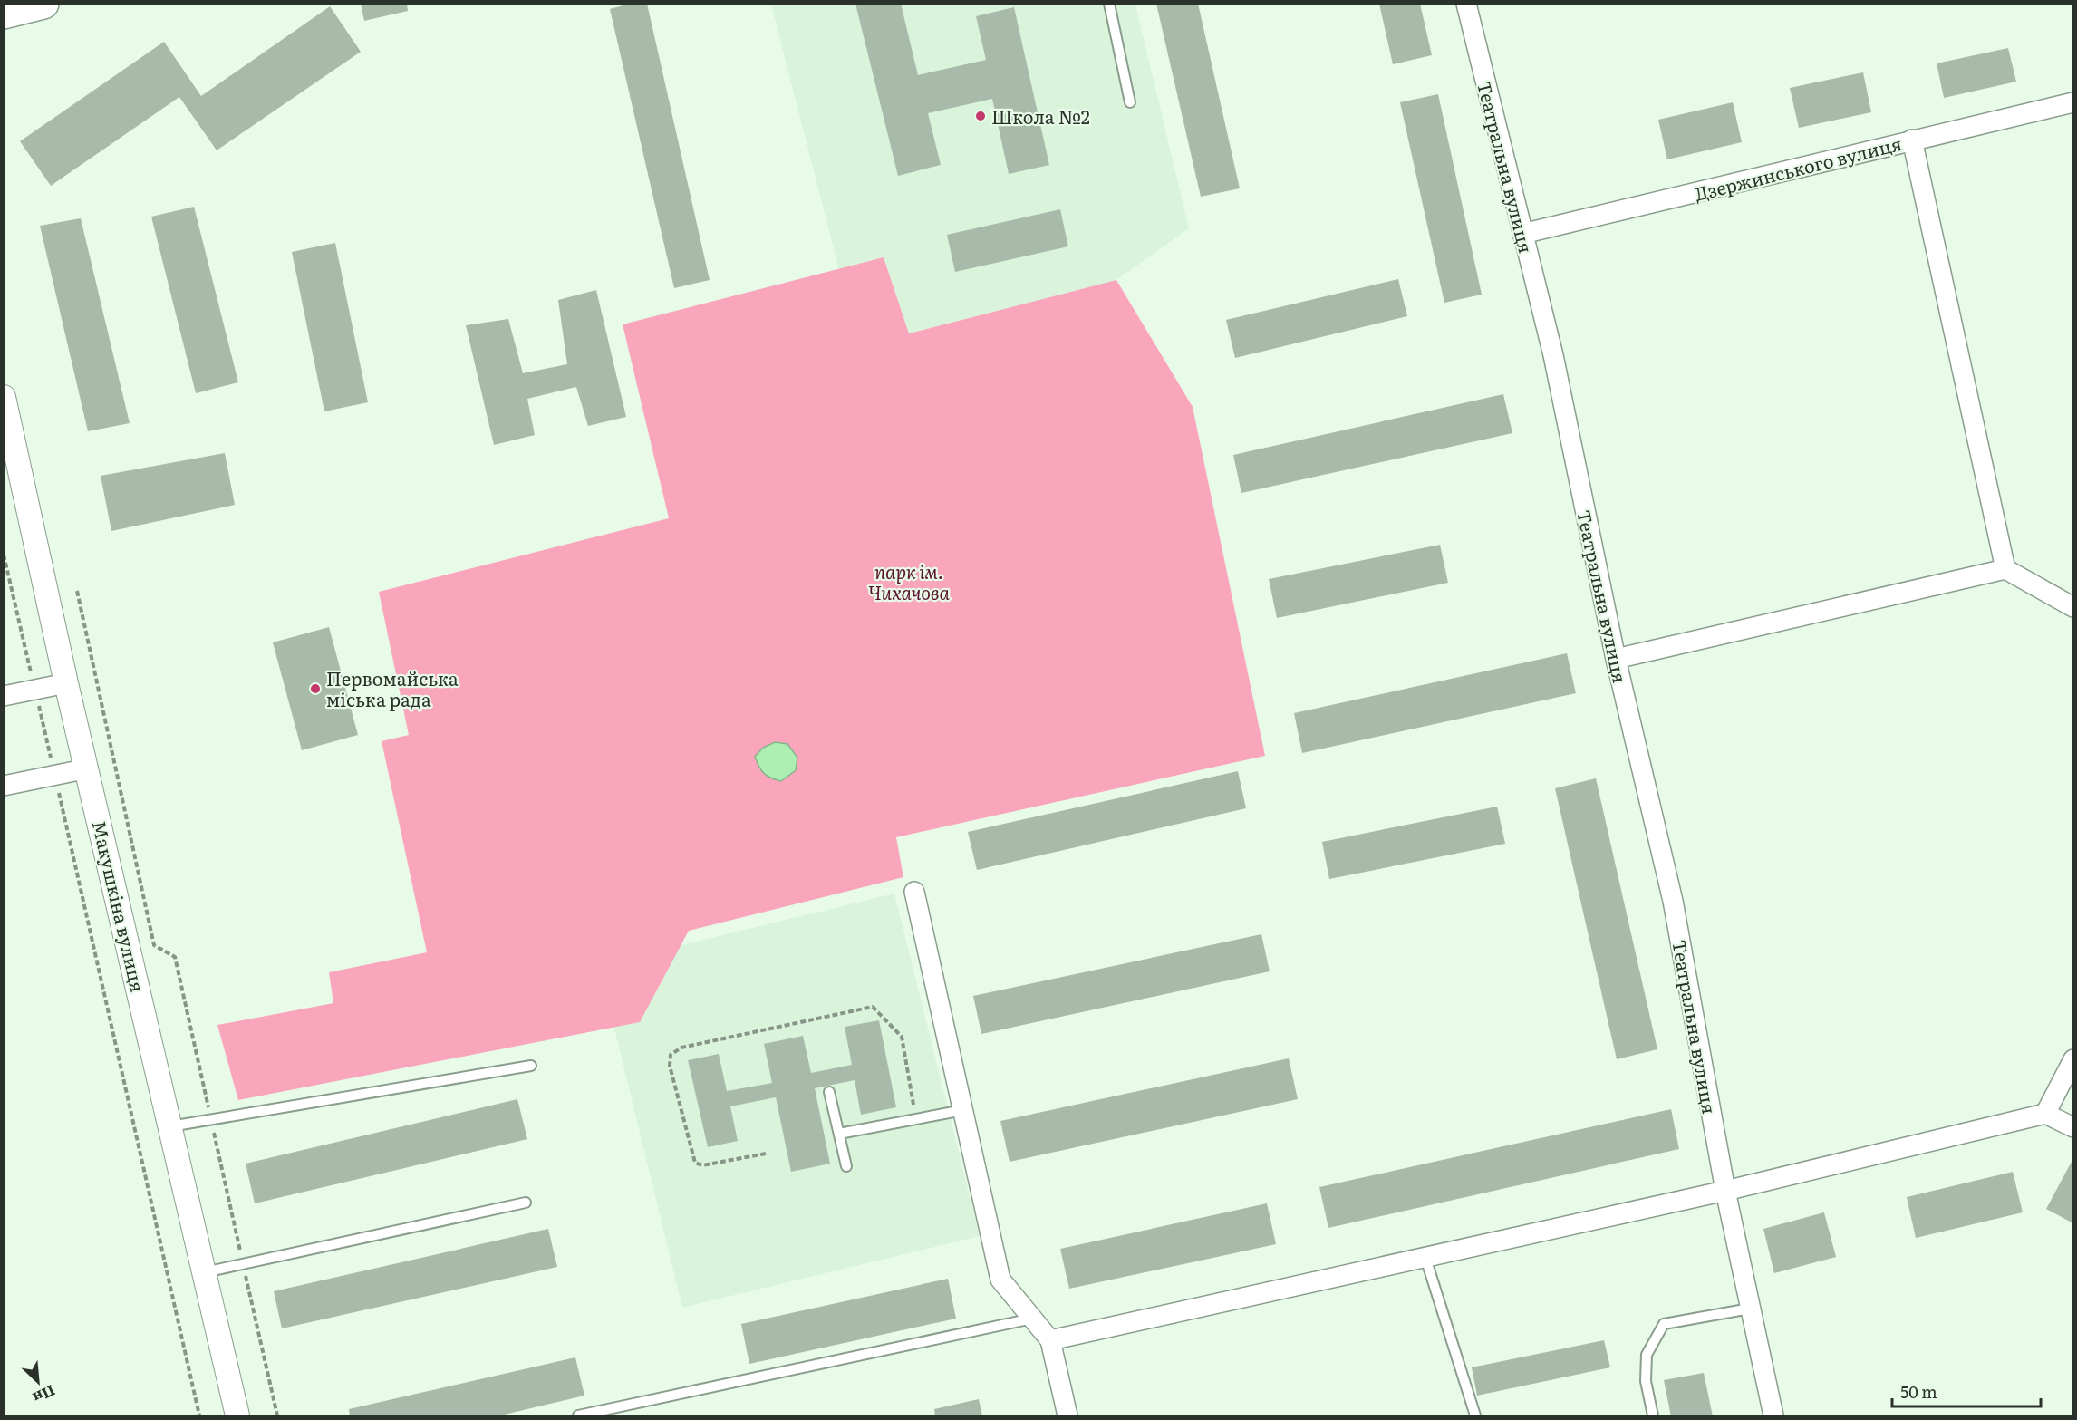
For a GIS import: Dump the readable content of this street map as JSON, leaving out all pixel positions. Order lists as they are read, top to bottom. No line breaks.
{"streets":{"street":["Театральна вулиця","Дзержинського вулиця","Макушкіна вулиця"]},"crossings":[["Театральна вулиця","Дзержинського вулиця"]],"parks":["парк ім. Чихачова"],"places":["Школа №2","Первомайська міська рада"],"scale_bar":"50 m","north":"bottom right"}
